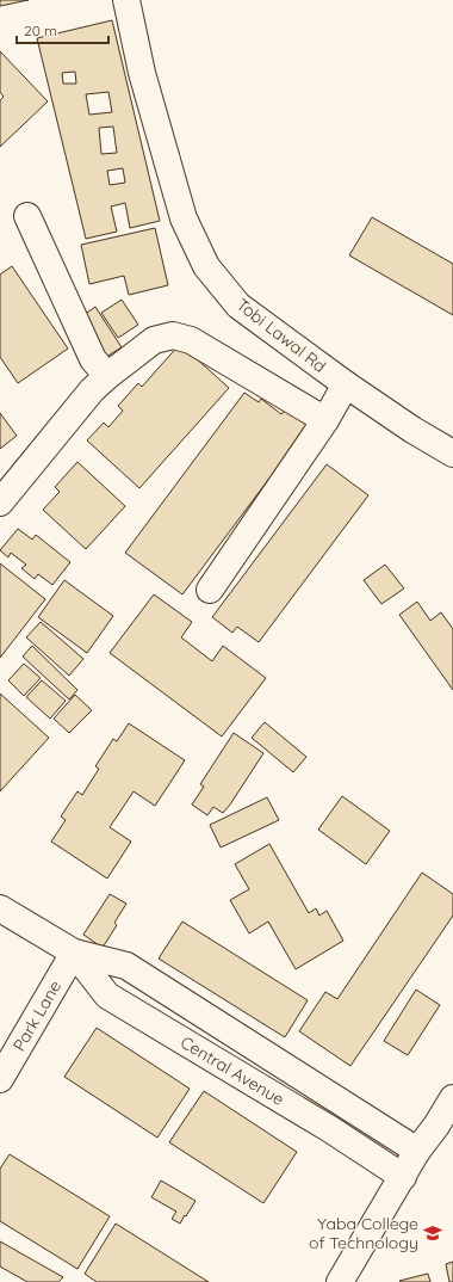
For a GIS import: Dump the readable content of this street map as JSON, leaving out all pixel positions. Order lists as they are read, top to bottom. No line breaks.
{"streets":{"street":["Tobi Lawal Rd","Park Lane","Central Avenue"]},"crossings":[["Park Lane","Central Avenue"]],"places":{"school or university":["Yaba College of Technology"]},"scale_bar":"20 m"}
